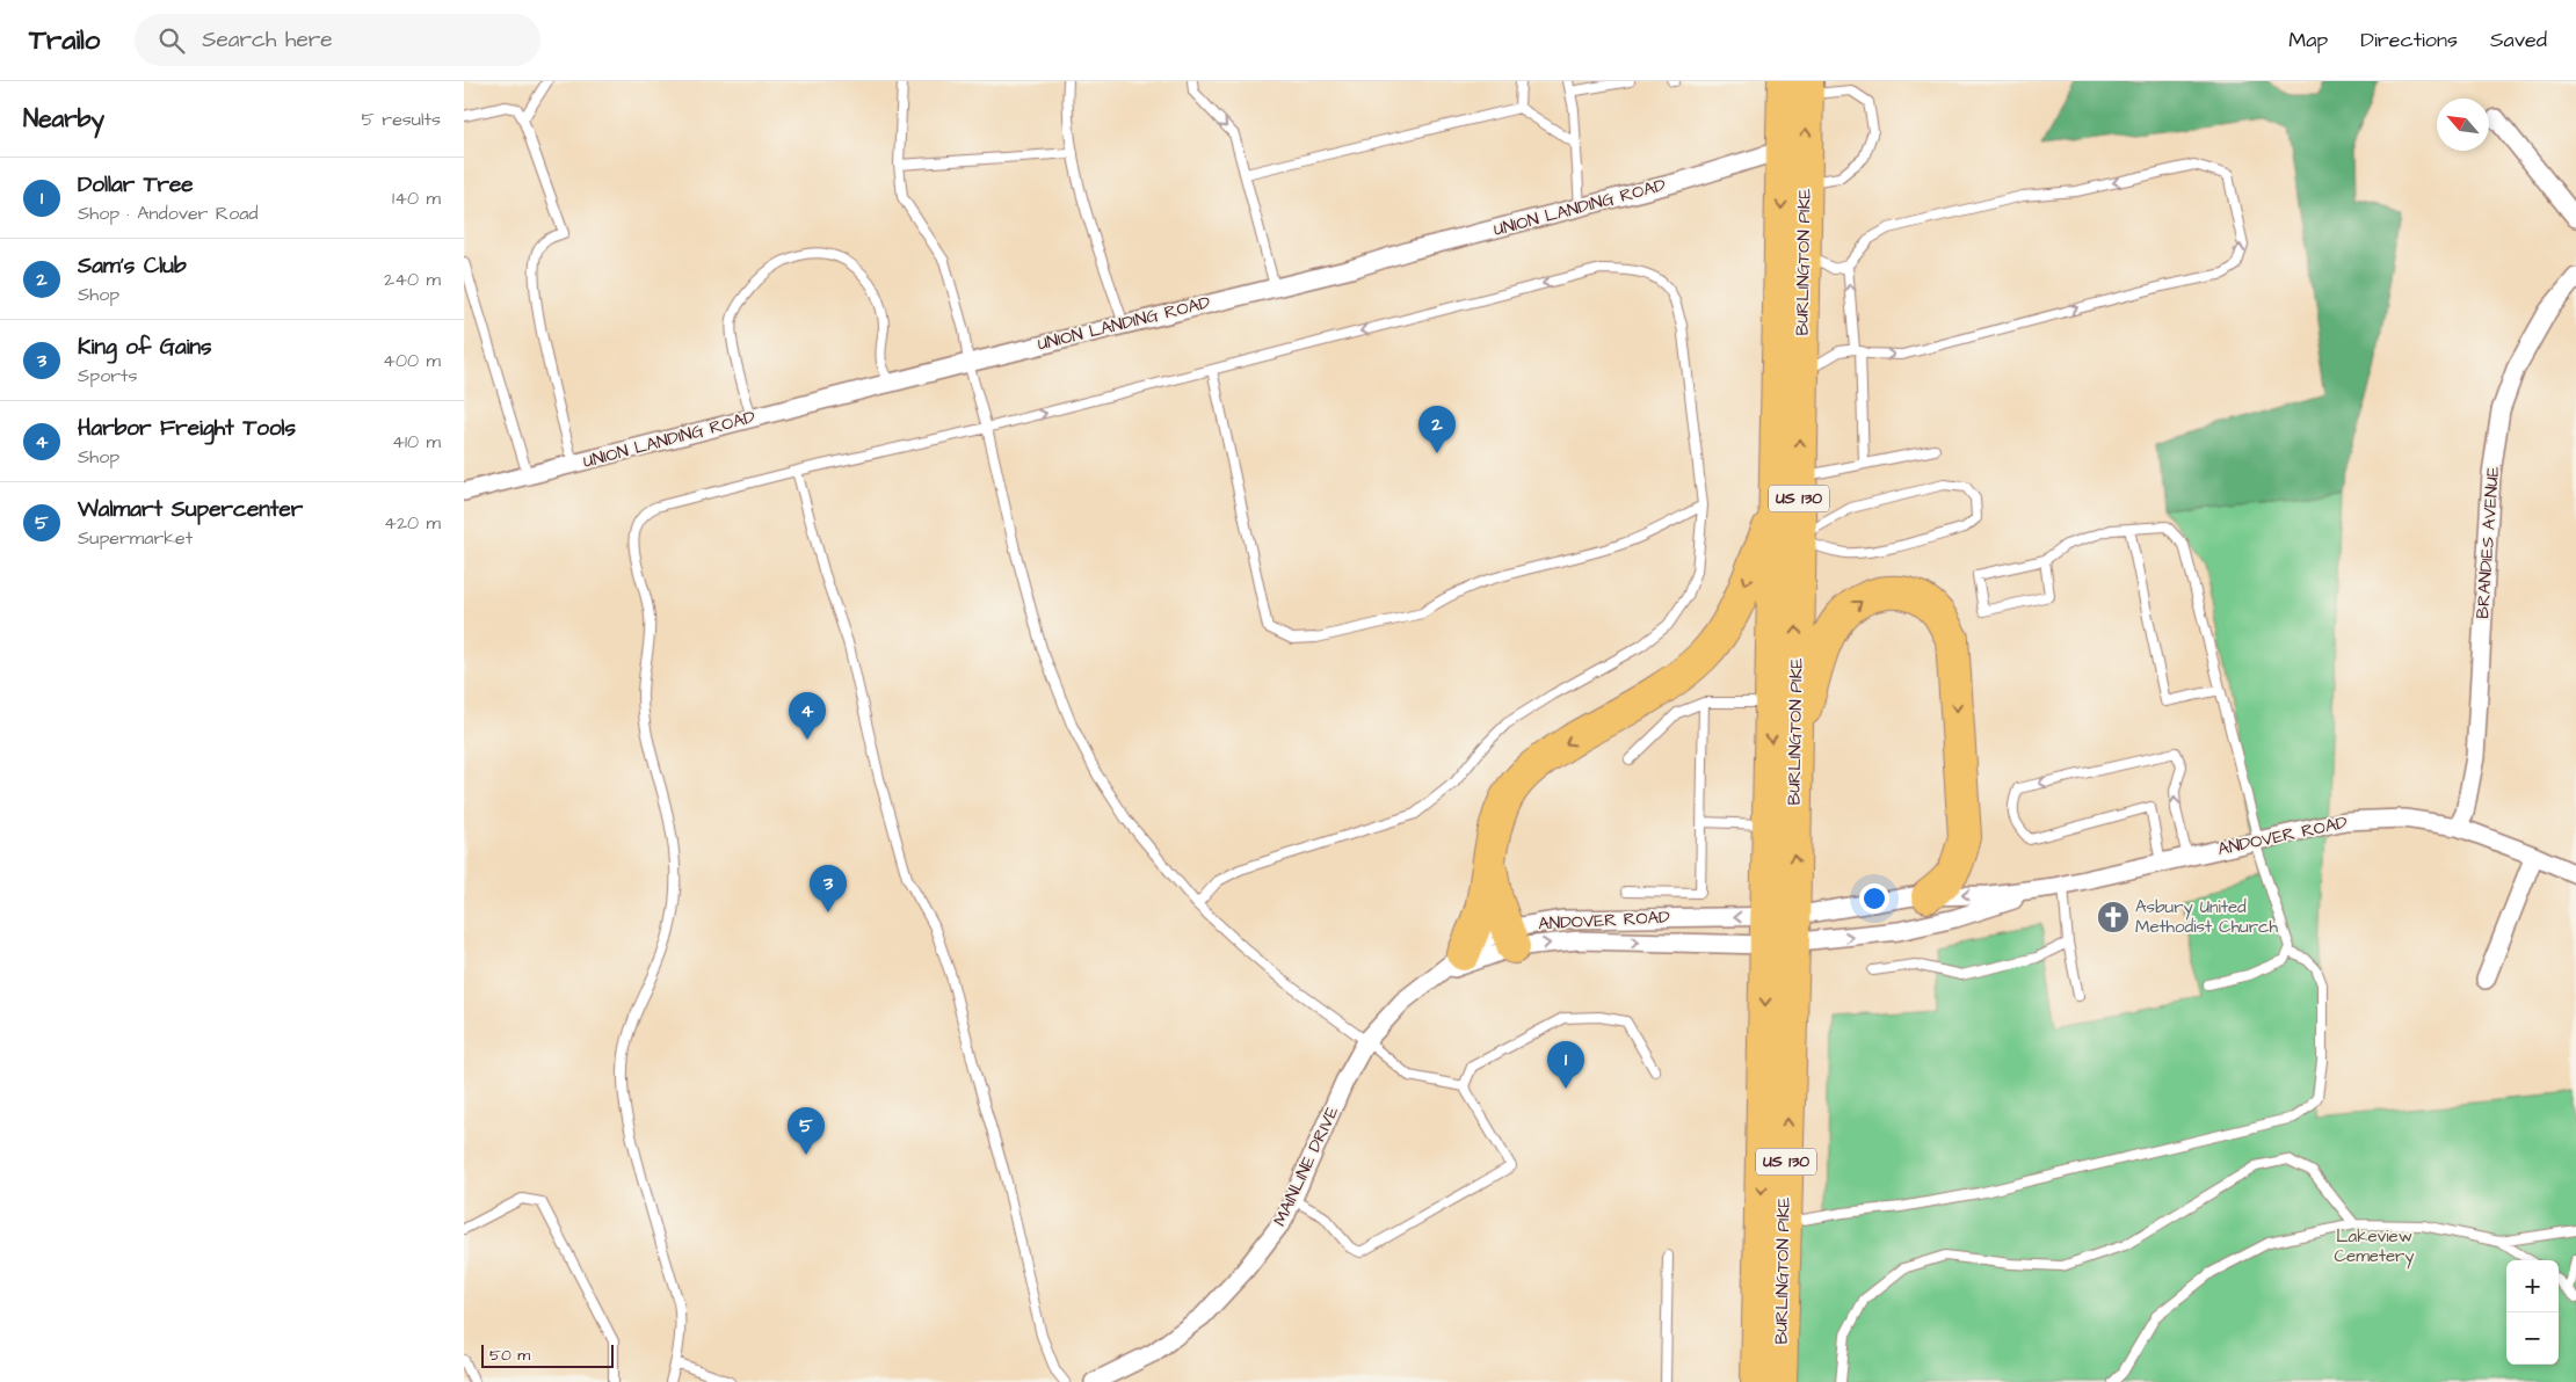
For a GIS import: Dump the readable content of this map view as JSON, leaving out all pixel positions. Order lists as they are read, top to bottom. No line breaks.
{"streets":{"highway":["BURLINGTON PIKE","US 130"],"street":["UNION LANDING ROAD","BRANDIES AVENUE","ANDOVER ROAD","MAINLINE DRIVE"]},"crossings":[["UNION LANDING ROAD","BURLINGTON PIKE"],["BURLINGTON PIKE","ANDOVER ROAD"],["BRANDIES AVENUE","ANDOVER ROAD"],["ANDOVER ROAD","MAINLINE DRIVE"]],"parks":["Lakeview Cemetery"],"places":{"church":["Asbury United Methodist Church"]},"scale_bar":"50 m","north":"top left","page":{"header":"Trailo","search":"Search here","nav":["Map","Directions","Saved"],"heading":["Nearby","5 results"],"list":[{"mark":"1","name":"Dollar Tree","note":"Shop · Andover Road","value":"140 m"},{"mark":"2","name":"Sam's Club","note":"Shop","value":"240 m"},{"mark":"3","name":"King of Gains","note":"Sports","value":"400 m"},{"mark":"4","name":"Harbor Freight Tools","note":"Shop","value":"410 m"},{"mark":"5","name":"Walmart Supercenter","note":"Supermarket","value":"420 m"}],"pins":["2","4","3","1","5"],"map_buttons":["+","−"],"scale":"50 m"}}
